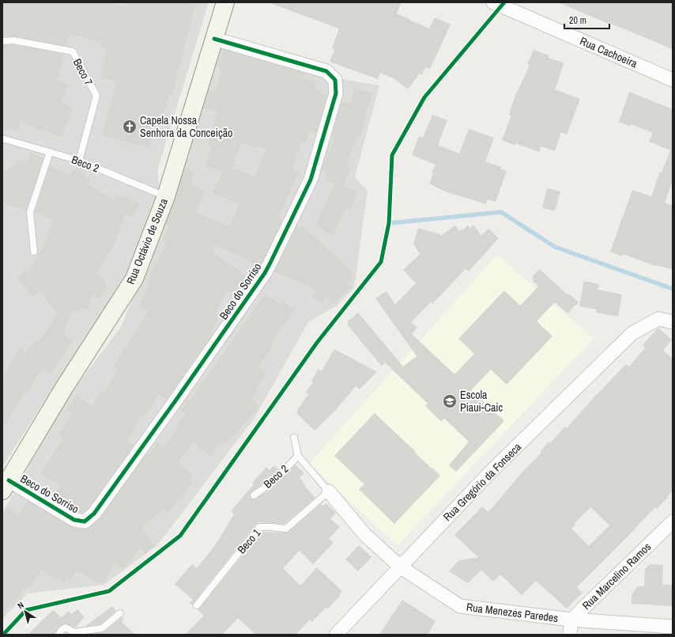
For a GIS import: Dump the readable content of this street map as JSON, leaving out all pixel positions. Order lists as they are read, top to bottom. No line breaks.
{"streets":{"street":["Rua Cachoeira","Rua Octávio de Souza","Beco do Sorriso","Rua Gregório da Fonseca","Rua Marcelino Ramos","Rua Menezes Paredes"],"lane":["Beco 7","Beco 2","Beco 1"]},"crossings":[["Beco 7","Beco 2"],["Beco 2","Rua Octávio de Souza"],["Beco 2","Rua Menezes Paredes"],["Rua Octávio de Souza","Beco do Sorriso"],["Rua Gregório da Fonseca","Rua Menezes Paredes"],["Beco 1","Rua Menezes Paredes"],["Rua Marcelino Ramos","Rua Menezes Paredes"]],"places":{"church":["Capela Nossa Senhora da Conceição"],"school or university":["Escola Piaui-Caic"]},"scale_bar":"20 m","north":"top left"}
